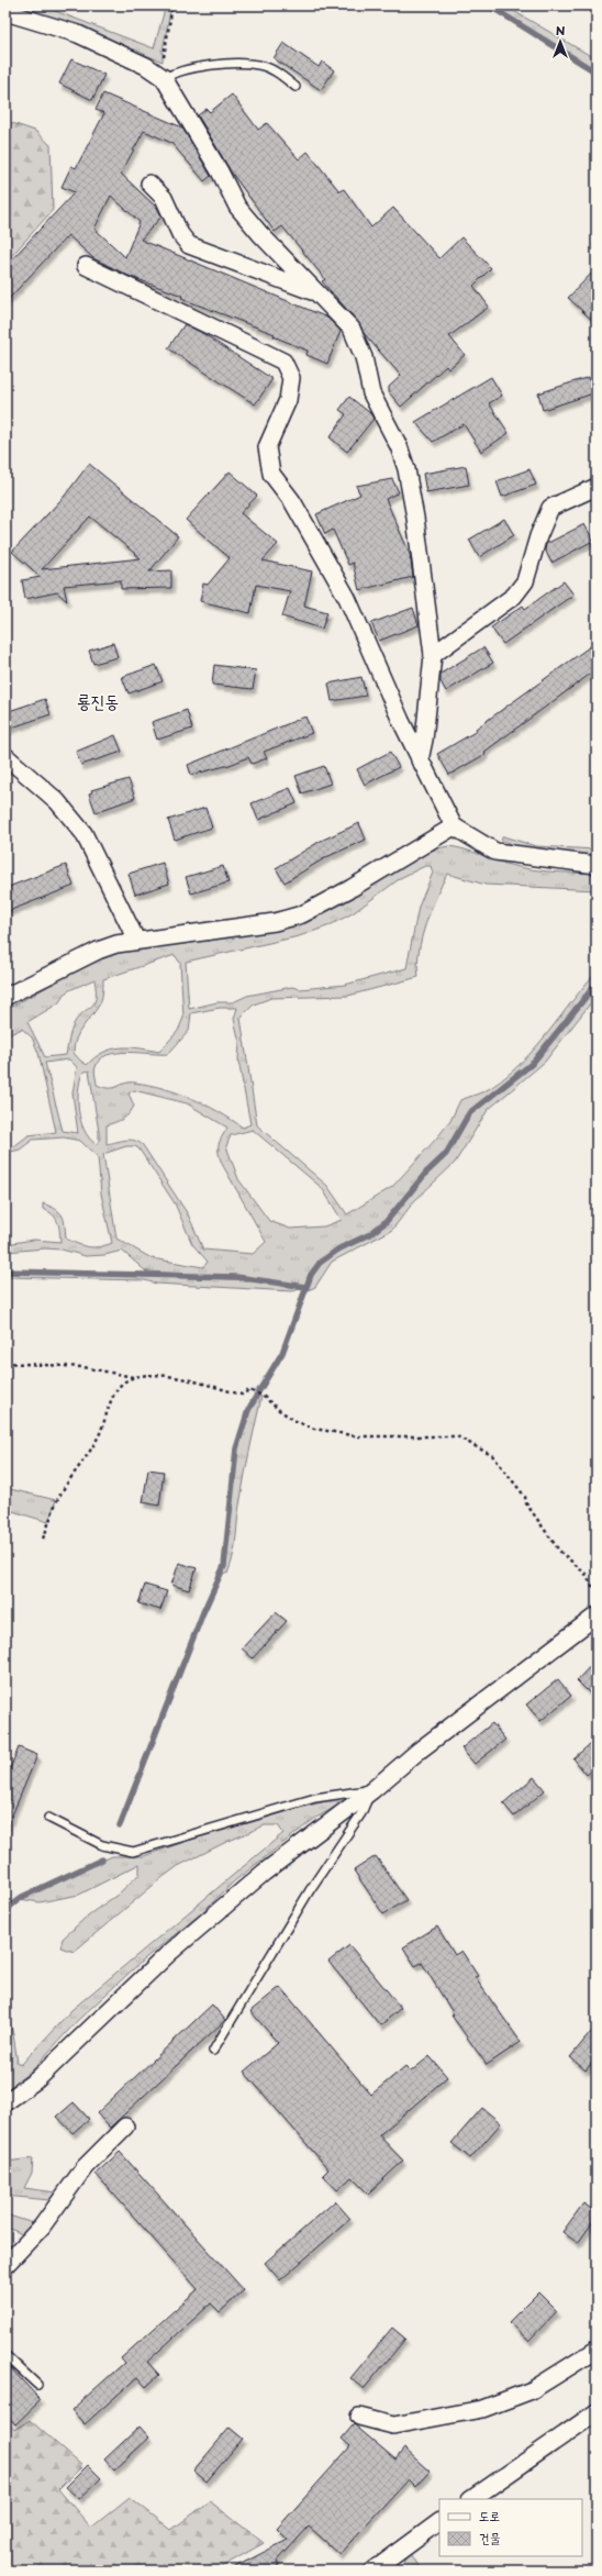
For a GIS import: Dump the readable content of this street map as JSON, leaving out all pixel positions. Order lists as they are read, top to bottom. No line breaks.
{"districts":["룡진동"],"legend":["도로","건물"],"north":"top"}
